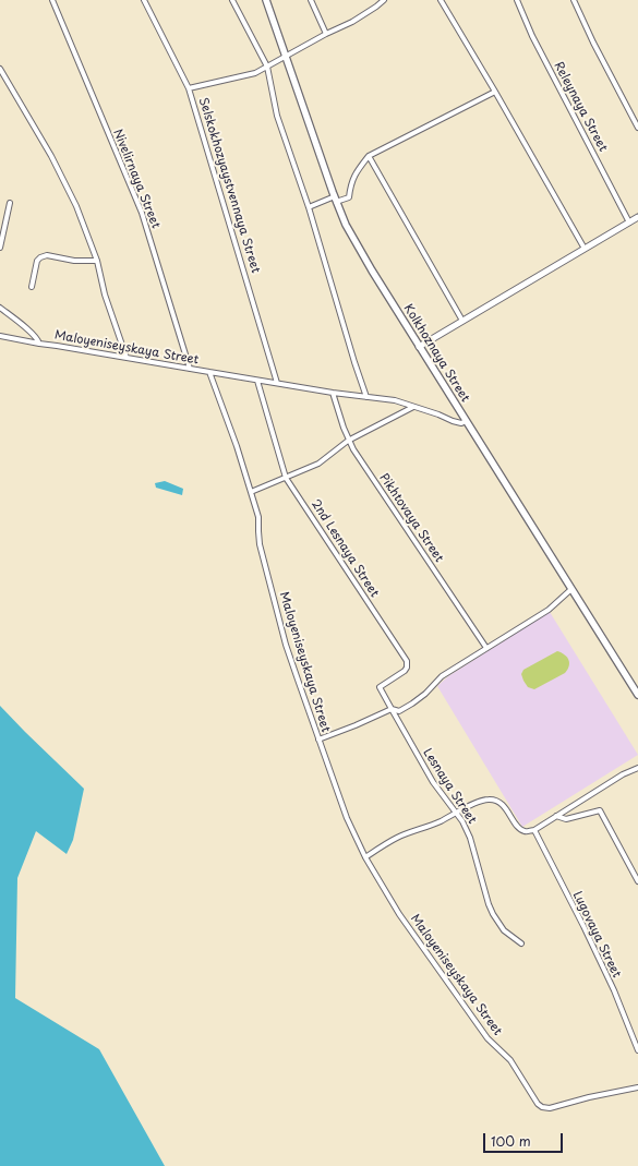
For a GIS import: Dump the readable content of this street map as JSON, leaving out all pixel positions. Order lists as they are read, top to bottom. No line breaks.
{"streets":{"main road":["Kolkhoznaya Street"],"street":["Releynaya Street","Nivelirnaya Street","Selskokhozyaystvennaya Street","Maloyeniseyskaya Street","Pikhtovaya Street","2nd Lesnaya Street","Lesnaya Street","Lugovaya Street"]},"crossings":[["Nivelirnaya Street","Maloyeniseyskaya Street"],["2nd Lesnaya Street","Lesnaya Street"]],"scale_bar":"100 m"}
